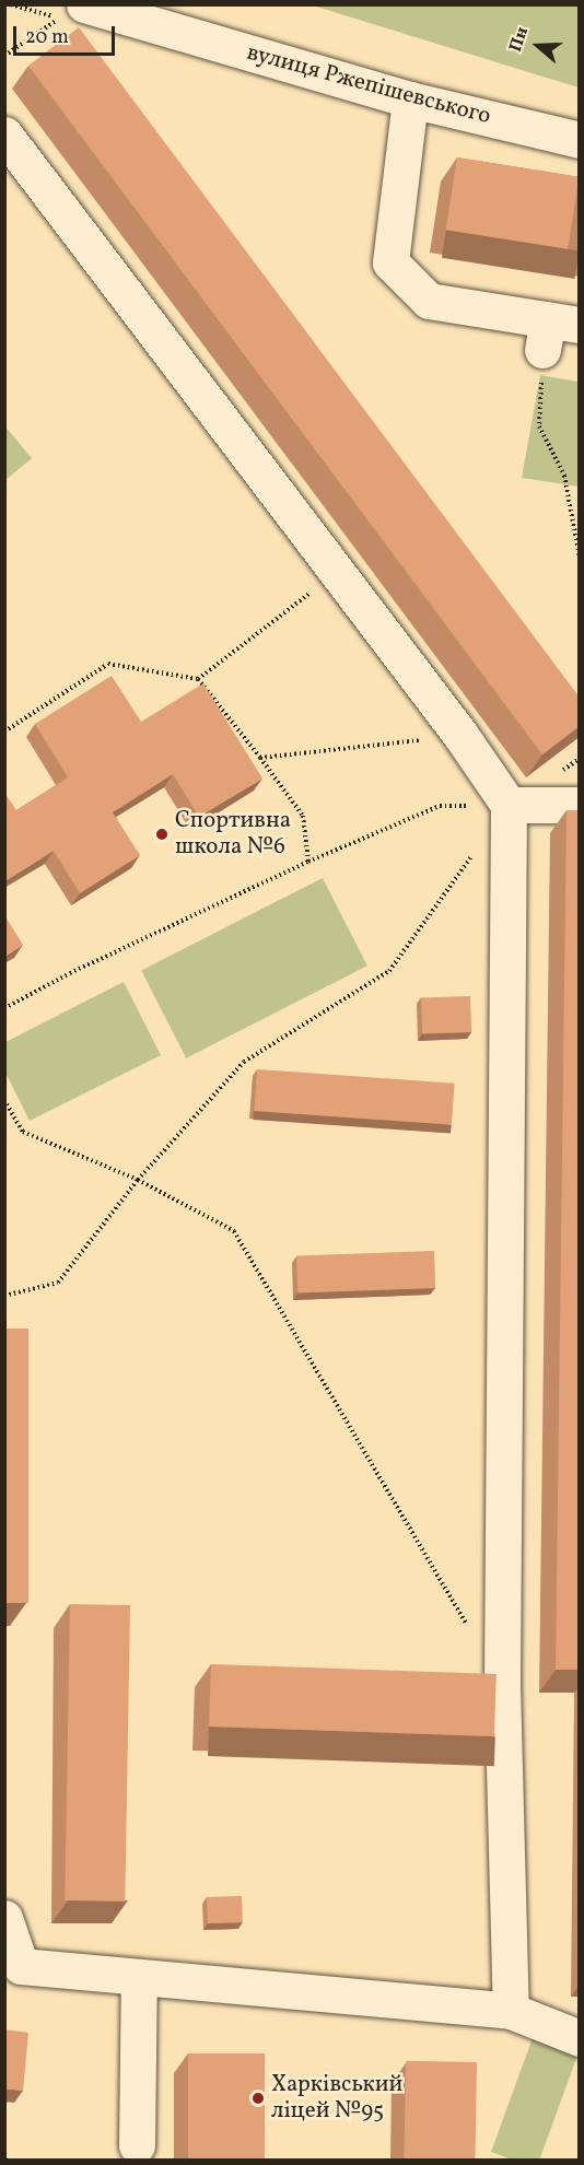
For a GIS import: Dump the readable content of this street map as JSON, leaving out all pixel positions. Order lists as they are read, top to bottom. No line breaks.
{"streets":{"street":["вулиця Ржепішевського"]},"places":["Спортивна школа №6","Харківський ліцей №95"],"scale_bar":"20 m","north":"left"}
